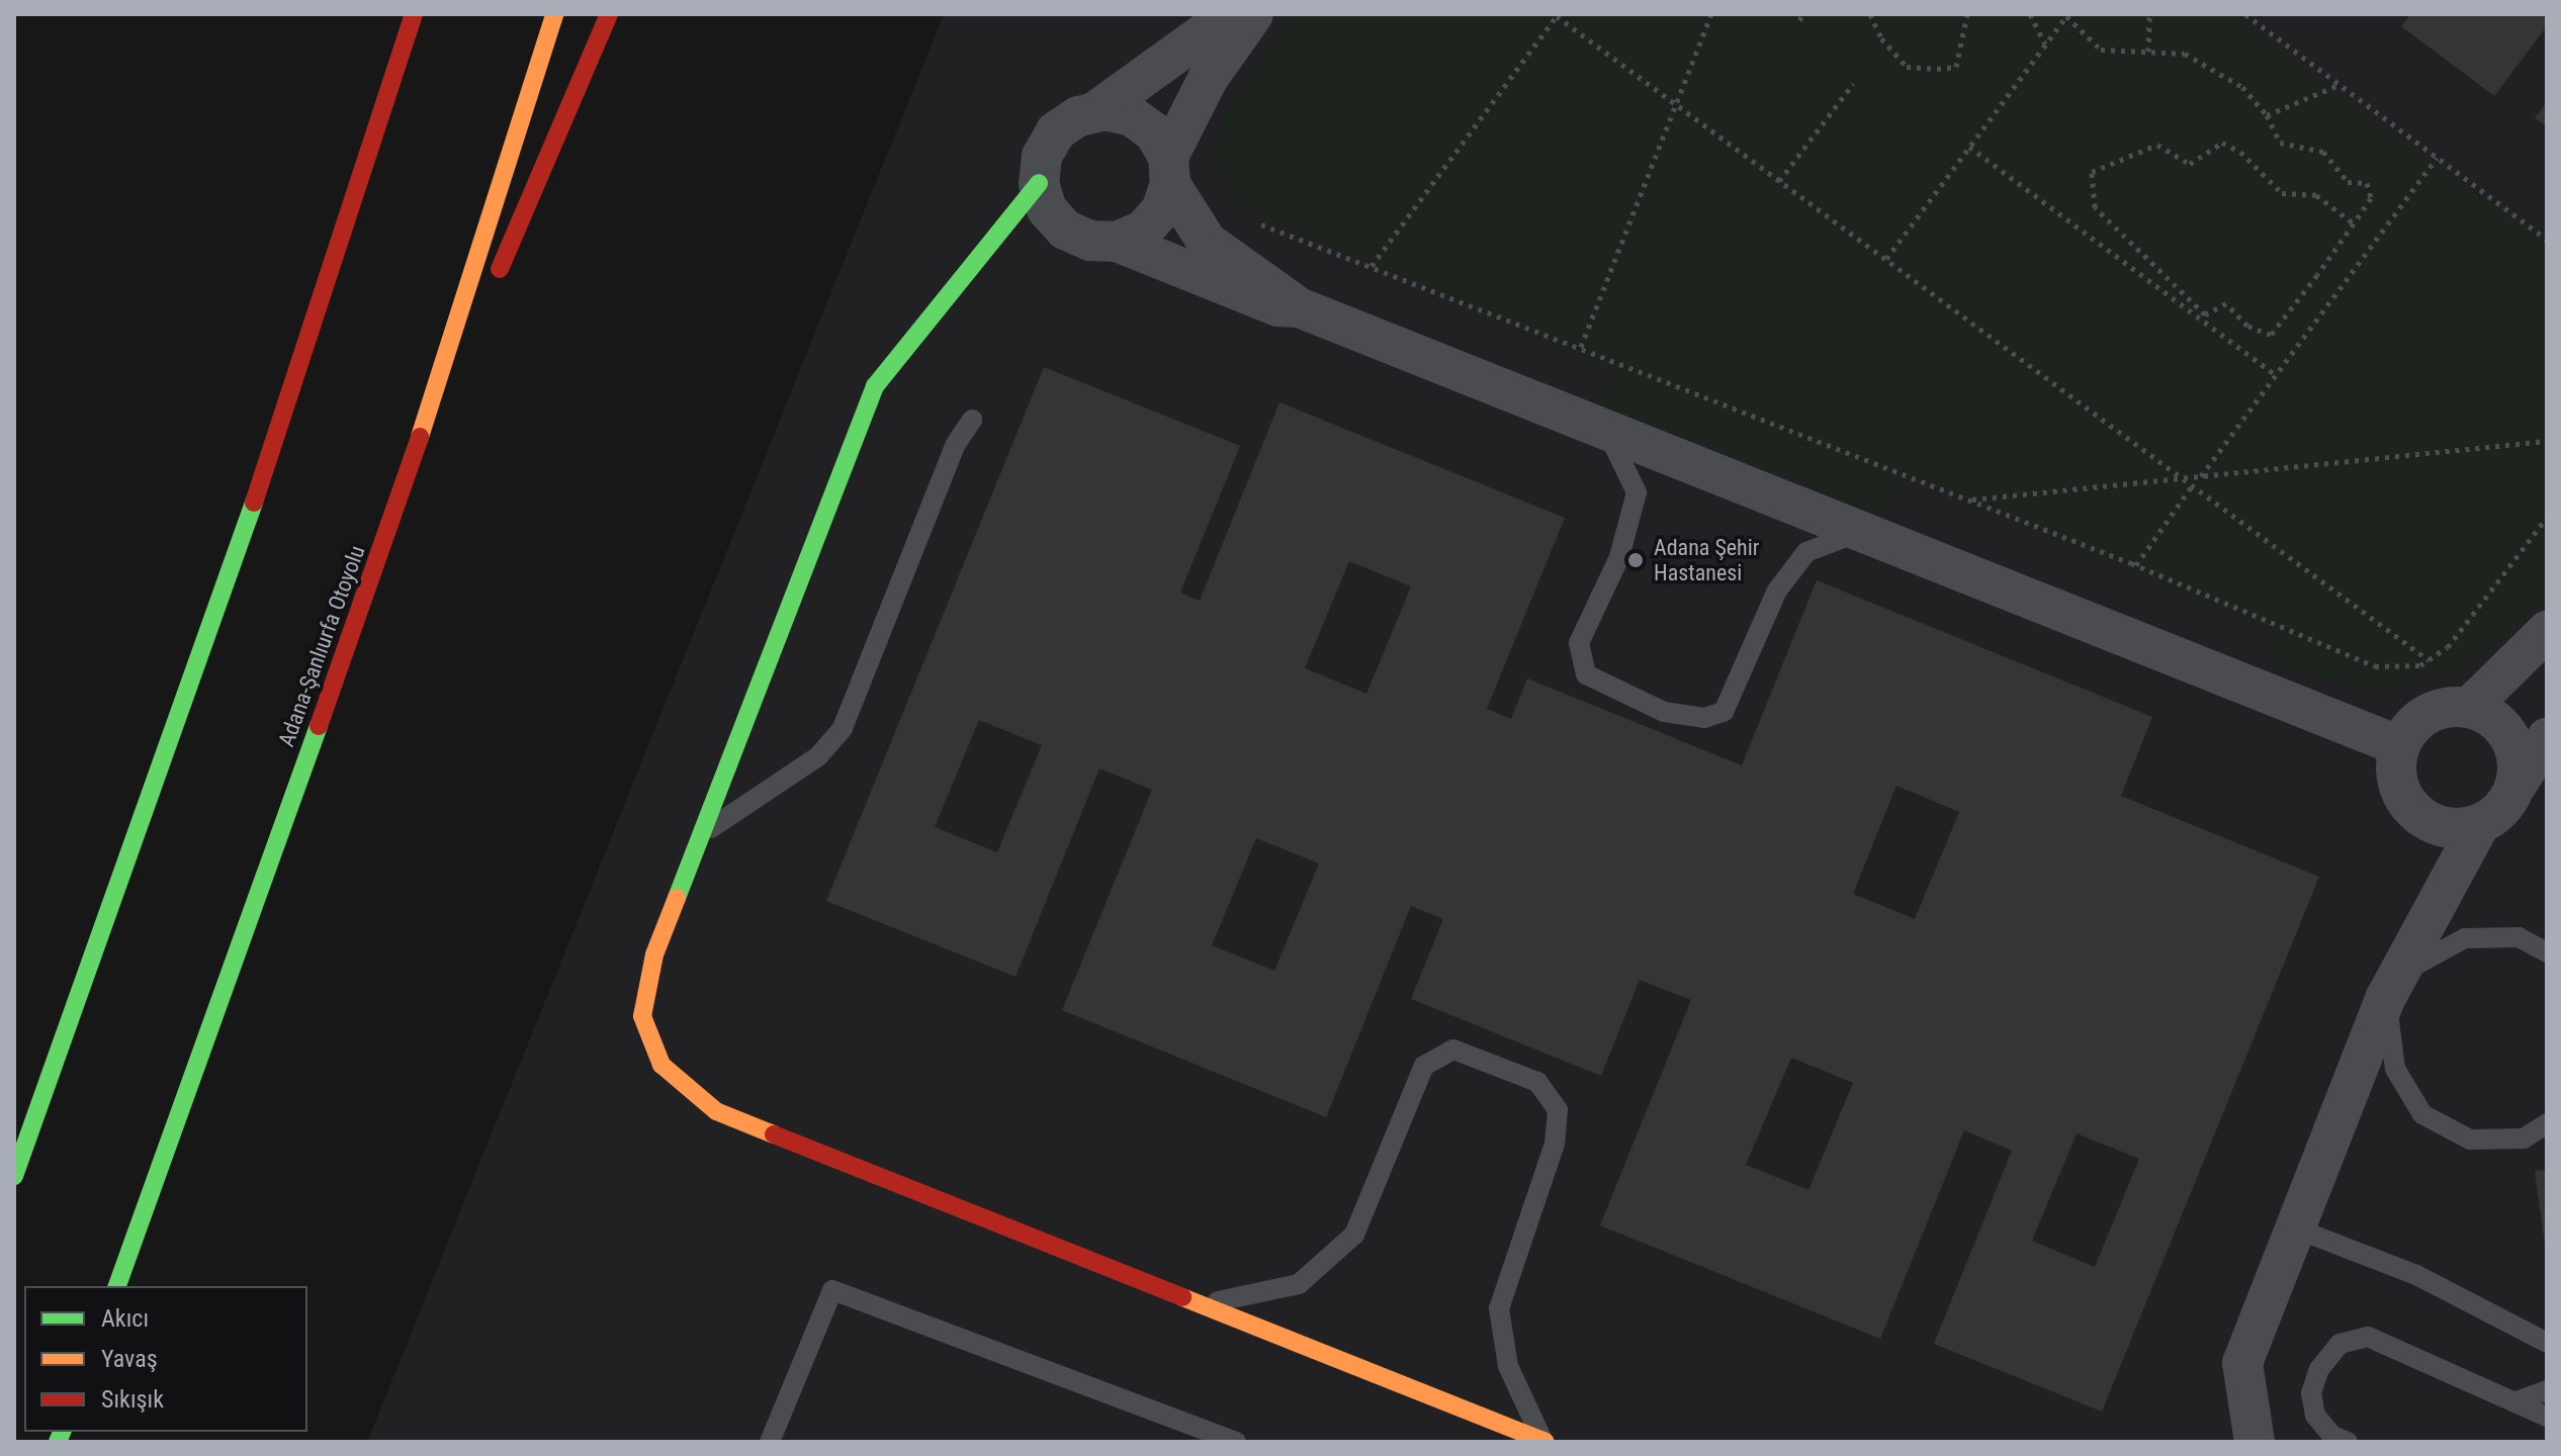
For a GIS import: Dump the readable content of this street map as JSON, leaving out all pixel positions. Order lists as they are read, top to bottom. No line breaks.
{"streets":{"main road":["Adana-Şanlıurfa Otoyolu"]},"places":["Adana Şehir Hastanesi"],"legend":["Akıcı","Yavaş","Sıkışık"]}
